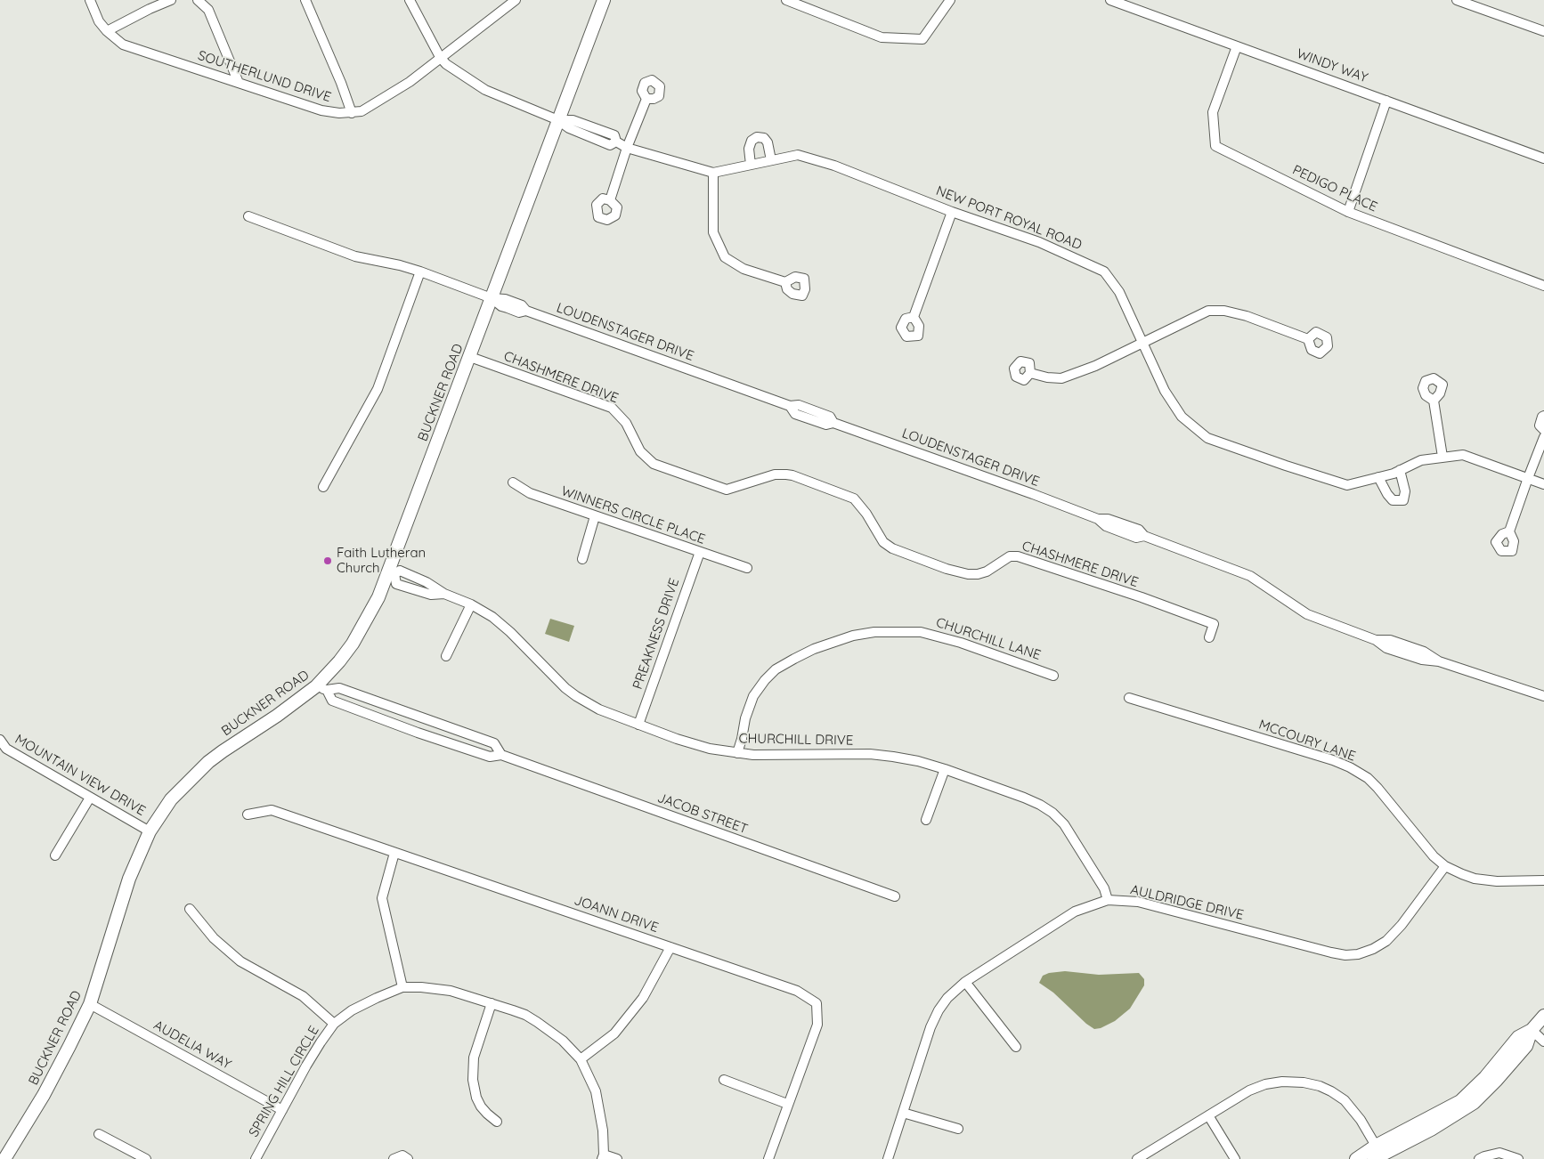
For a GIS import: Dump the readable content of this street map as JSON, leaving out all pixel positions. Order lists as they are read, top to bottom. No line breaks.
{"streets":{"street":["WINDY WAY","SOUTHERLUND DRIVE","PEDIGO PLACE","NEW PORT ROYAL ROAD","LOUDENSTAGER DRIVE","CHASHMERE DRIVE","BUCKNER ROAD","WINNERS CIRCLE PLACE","PREAKNESS DRIVE","CHURCHILL LANE","CHURCHILL DRIVE","MCCOURY LANE","MOUNTAIN VIEW DRIVE","JACOB STREET","AULDRIDGE DRIVE","JOANN DRIVE","AUDELIA WAY","SPRING HILL CIRCLE"]},"crossings":[["WINDY WAY","PEDIGO PLACE"],["SOUTHERLUND DRIVE","NEW PORT ROYAL ROAD"],["NEW PORT ROYAL ROAD","BUCKNER ROAD"],["LOUDENSTAGER DRIVE","BUCKNER ROAD"],["CHASHMERE DRIVE","BUCKNER ROAD"],["BUCKNER ROAD","CHURCHILL DRIVE"],["BUCKNER ROAD","MOUNTAIN VIEW DRIVE"],["BUCKNER ROAD","JACOB STREET"],["BUCKNER ROAD","AUDELIA WAY"],["WINNERS CIRCLE PLACE","PREAKNESS DRIVE"],["PREAKNESS DRIVE","CHURCHILL DRIVE"],["CHURCHILL LANE","CHURCHILL DRIVE"],["CHURCHILL DRIVE","AULDRIDGE DRIVE"],["MCCOURY LANE","AULDRIDGE DRIVE"],["AUDELIA WAY","SPRING HILL CIRCLE"]],"places":["Faith Lutheran Church"]}
